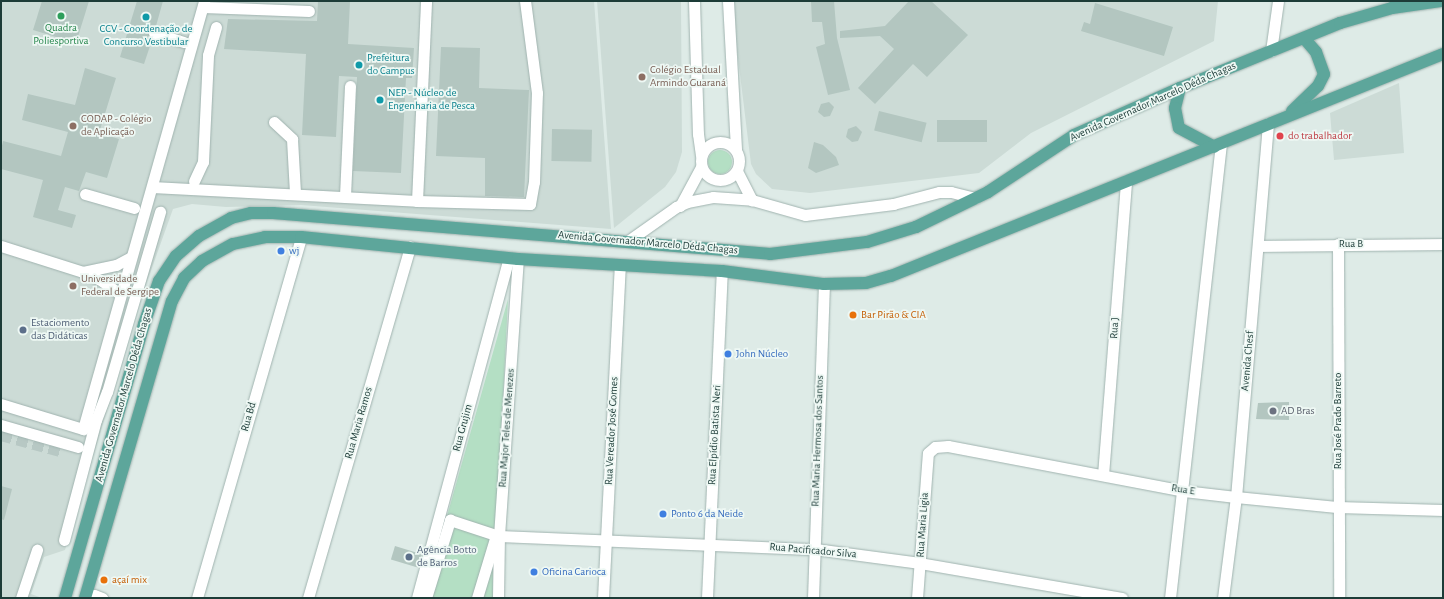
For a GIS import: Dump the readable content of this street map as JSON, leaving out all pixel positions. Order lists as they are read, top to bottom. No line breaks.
{"streets":{"main road":["Avenida Governador Marcelo Déda Chagas"],"street":["Rua B","Rua J","Avenida Chesf","Rua Bd","Rua José Prado Barreto","Rua Maria Ramos","Rua Grujim","Rua Major Teles de Menezes","Rua Vereador José Gomes","Rua Elpídio Batista Neri","Rua Maria Hermosa dos Santos","Rua E","Rua Maria Ligia","Rua Pacificador Silva"]},"crossings":[["Avenida Governador Marcelo Déda Chagas","Rua J"],["Avenida Governador Marcelo Déda Chagas","Avenida Chesf"],["Avenida Governador Marcelo Déda Chagas","Rua Bd"],["Avenida Governador Marcelo Déda Chagas","Rua Maria Ramos"],["Avenida Governador Marcelo Déda Chagas","Rua Grujim"],["Avenida Governador Marcelo Déda Chagas","Rua Major Teles de Menezes"],["Avenida Governador Marcelo Déda Chagas","Rua Vereador José Gomes"],["Avenida Governador Marcelo Déda Chagas","Rua Elpídio Batista Neri"],["Avenida Governador Marcelo Déda Chagas","Rua Maria Hermosa dos Santos"],["Rua B","Avenida Chesf"],["Rua B","Rua José Prado Barreto"],["Rua J","Rua E"],["Avenida Chesf","Rua E"],["Rua José Prado Barreto","Rua E"],["Rua Grujim","Rua Major Teles de Menezes"],["Rua Major Teles de Menezes","Rua Pacificador Silva"],["Rua Vereador José Gomes","Rua Pacificador Silva"],["Rua Elpídio Batista Neri","Rua Pacificador Silva"],["Rua Maria Hermosa dos Santos","Rua Pacificador Silva"],["Rua E","Rua Maria Ligia"],["Rua Maria Ligia","Rua Pacificador Silva"]],"places":["Quadra Poliesportiva","CCV - Coordenação de Concurso Vestibular","Prefeitura do Campus","Colégio Estadual Armindo Guaraná","NEP - Núcleo de Engenharia de Pesca","CODAP - Colégio de Aplicação","do trabalhador","wj","Universidade Federal de Sergipe","Bar Pirão & CIA","Estaciomento das Didáticas","John Núcleo","AD Bras","Ponto 6 da Neide","Agência Botto de Barros","Oficina Carioca","açaí mix"]}
